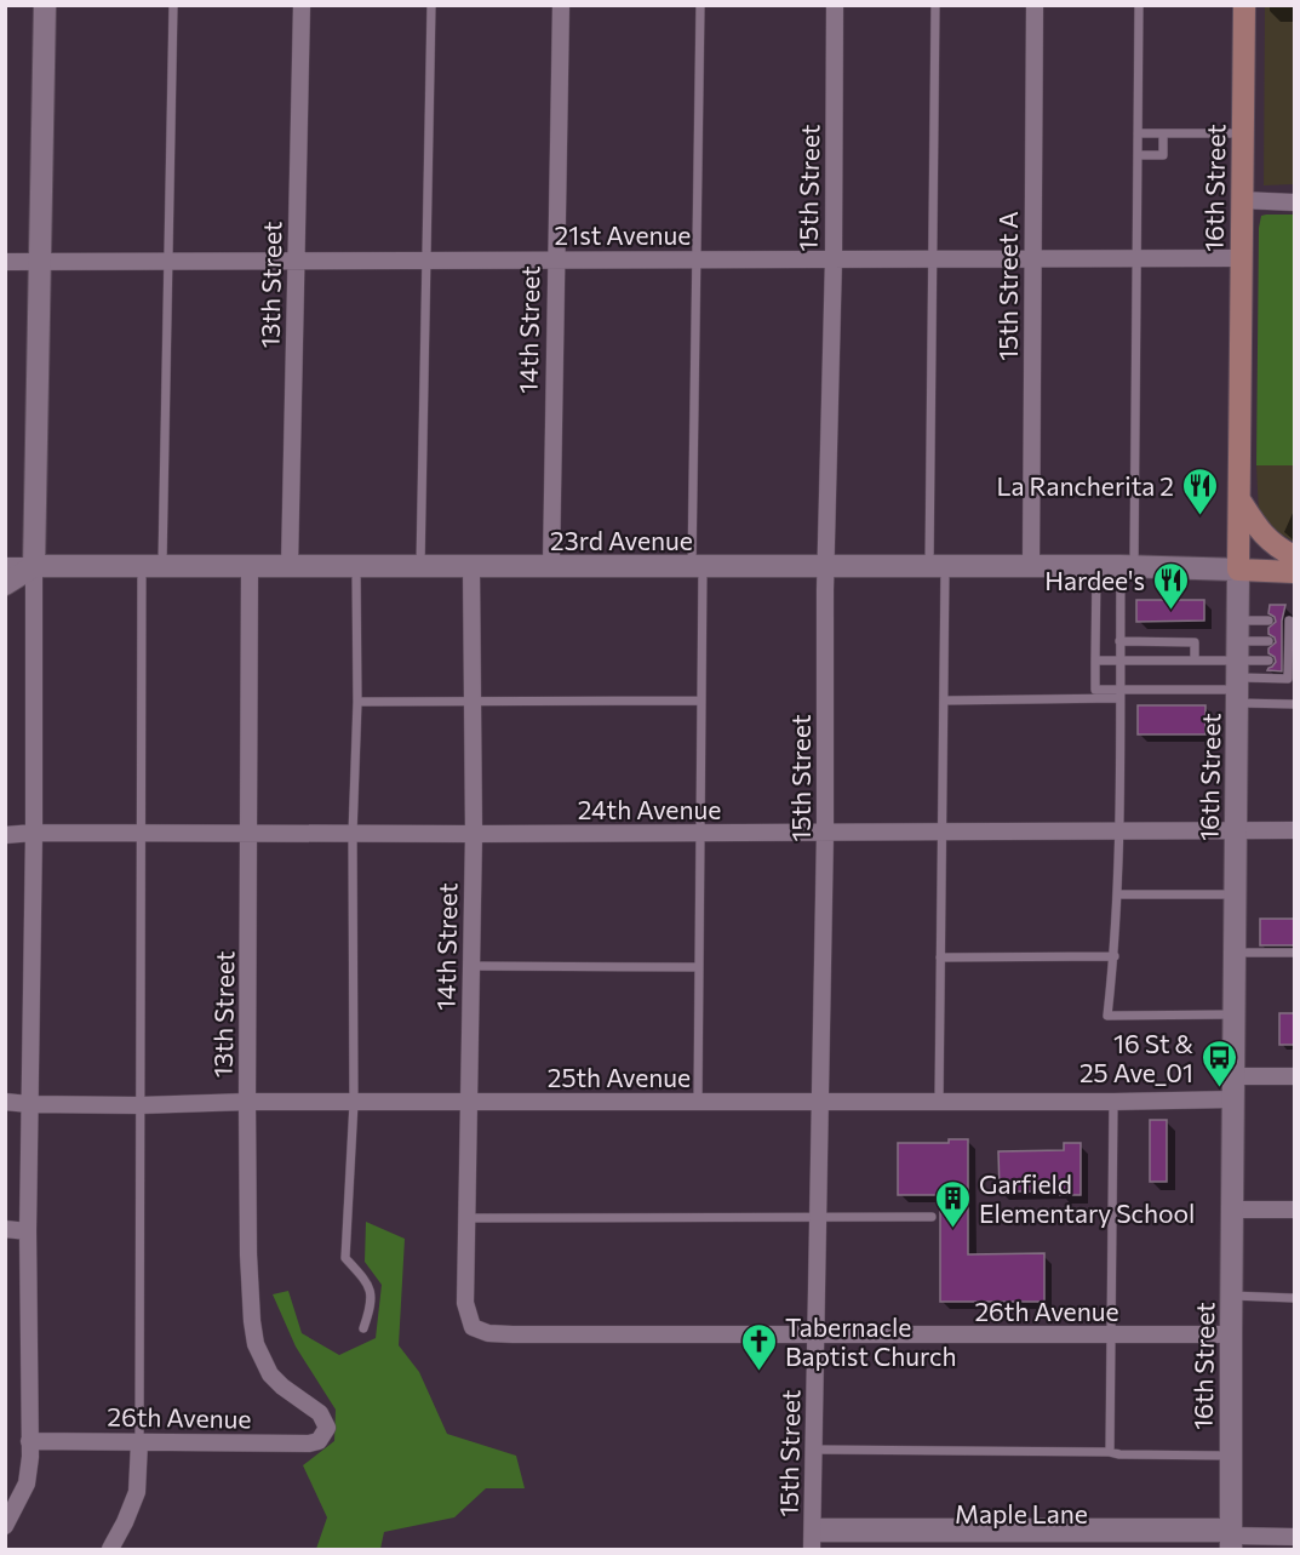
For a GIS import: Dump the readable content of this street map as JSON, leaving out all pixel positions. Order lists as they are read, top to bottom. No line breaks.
{"streets":{"main road":["16th Street"],"street":["15th Street","21st Avenue","13th Street","15th Street A","14th Street","23rd Avenue","24th Avenue","25th Avenue","26th Avenue","Maple Lane"]},"crossings":[["15th Street","21st Avenue"],["15th Street","23rd Avenue"],["15th Street","24th Avenue"],["15th Street","25th Avenue"],["15th Street","26th Avenue"],["15th Street","Maple Lane"],["16th Street","21st Avenue"],["16th Street","23rd Avenue"],["16th Street","24th Avenue"],["16th Street","25th Avenue"],["16th Street","26th Avenue"],["16th Street","Maple Lane"],["21st Avenue","13th Street"],["21st Avenue","15th Street A"],["21st Avenue","14th Street"],["13th Street","23rd Avenue"],["13th Street","24th Avenue"],["13th Street","25th Avenue"],["13th Street","26th Avenue"],["15th Street A","23rd Avenue"],["14th Street","23rd Avenue"],["14th Street","24th Avenue"],["14th Street","25th Avenue"],["14th Street","26th Avenue"]],"places":{"restaurant":["La Rancherita 2","Hardee's"],"bus stop":["16 St & 25 Ave_01"],"building":["Garfield Elementary School"],"church":["Tabernacle Baptist Church"]}}
